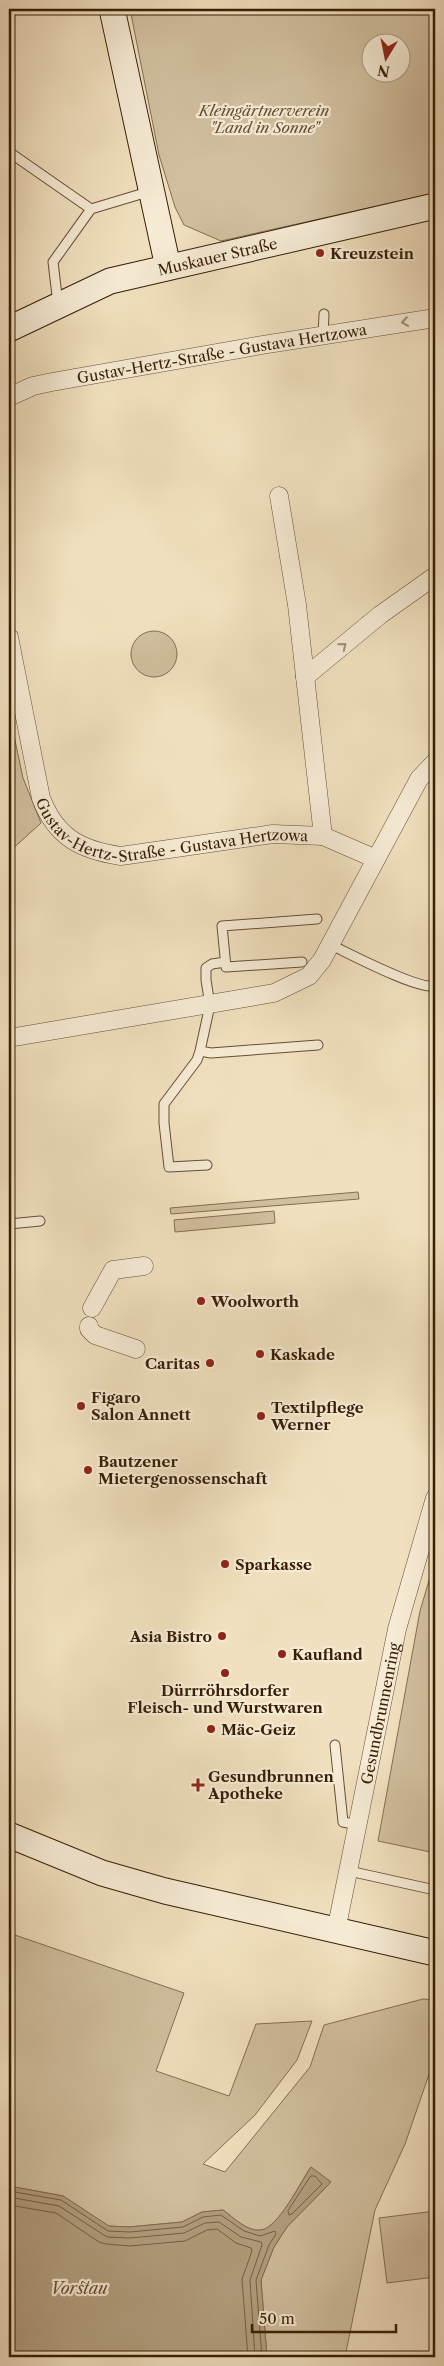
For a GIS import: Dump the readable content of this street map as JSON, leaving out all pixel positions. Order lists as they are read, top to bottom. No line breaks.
{"streets":{"street":["Muskauer Straße","Gustav-Hertz-Straße - Gustava Hertzowa","Gesundbrunnenring"]},"water":["Vorstau"],"parks":["Kleingärtnerverein \"Land in Sonne\""],"places":{"other":["Kreuzstein","Woolworth","Kaskade","Caritas","Figaro Salon Annett","Textilpflege Werner","Bautzener Mietergenossenschaft","Sparkasse","Asia Bistro","Kaufland","Dürrröhrsdorfer Fleisch- und Wurstwaren","Mäc-Geiz"],"health":["Gesundbrunnen Apotheke"]},"scale_bar":"50 m","north":"bottom"}
